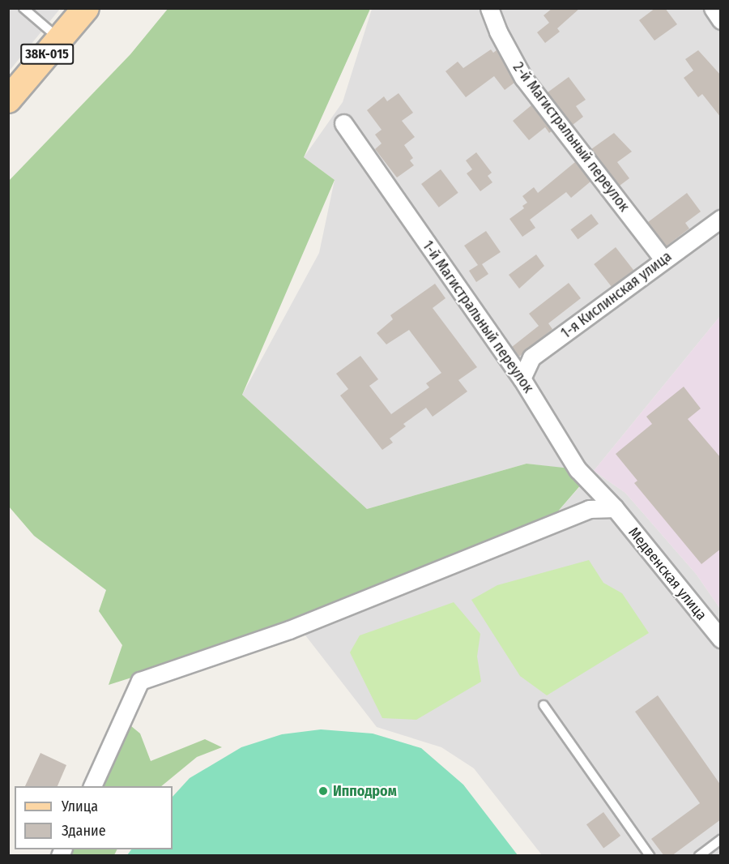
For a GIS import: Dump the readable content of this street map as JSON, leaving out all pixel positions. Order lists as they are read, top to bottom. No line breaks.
{"streets":{"main road":["38К-015"],"street":["2-й Магистральный переулок","1-я Кислинская улица","1-й Магистральный переулок","Медвенская улица"]},"crossings":[["2-й Магистральный переулок","1-я Кислинская улица"],["1-я Кислинская улица","1-й Магистральный переулок"],["1-й Магистральный переулок","Медвенская улица"]],"places":["Ипподром"],"legend":["Улица","Здание"]}
